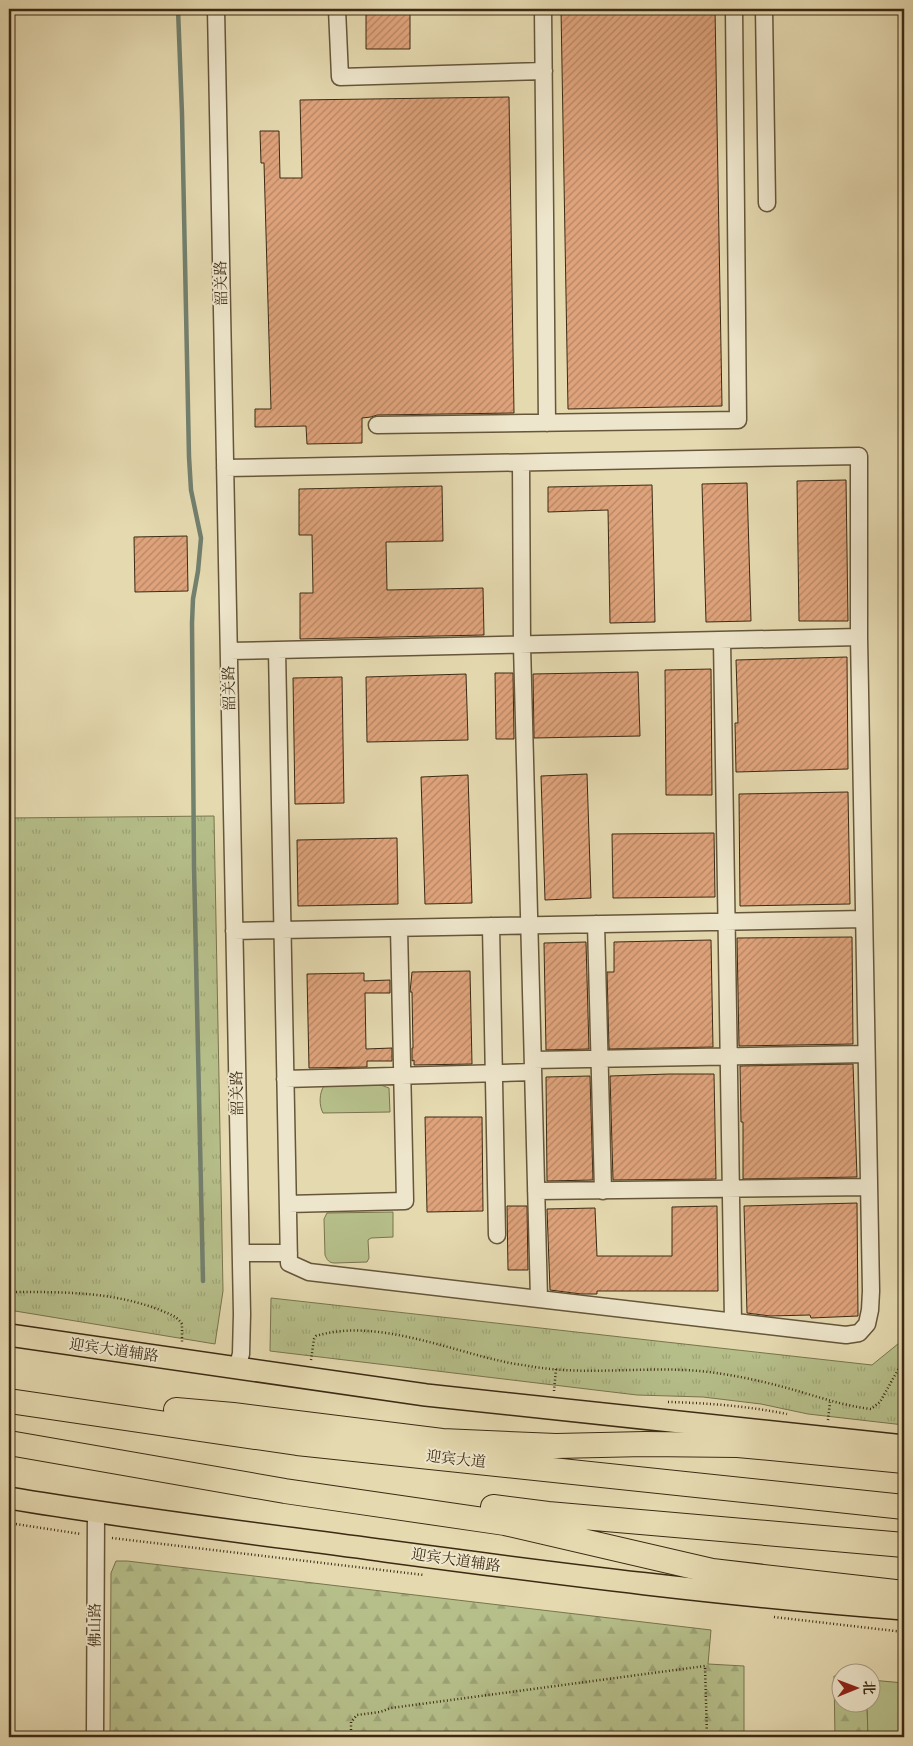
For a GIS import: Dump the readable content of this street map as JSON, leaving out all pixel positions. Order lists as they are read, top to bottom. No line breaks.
{"streets":{"highway":["迎宾大道"],"main road":["迎宾大道辅路"],"street":["韶关路","佛山路"]},"crossings":[["韶关路","迎宾大道辅路"],["迎宾大道辅路","佛山路"]],"north":"right"}
